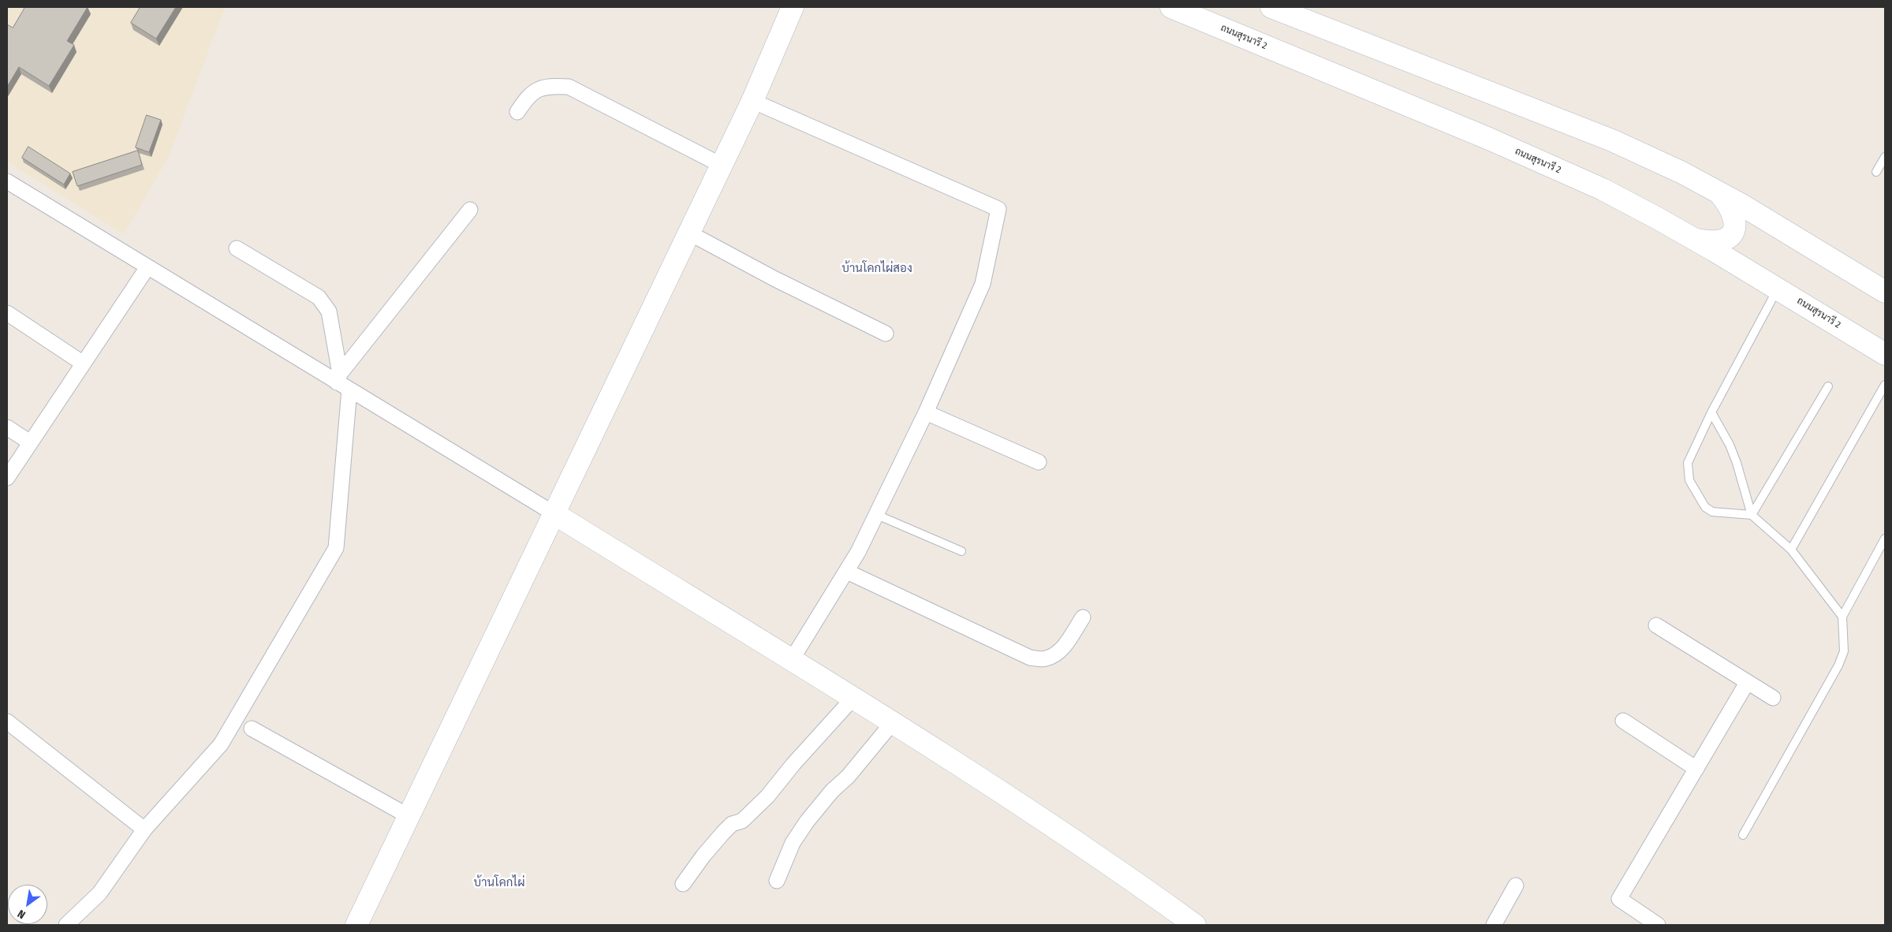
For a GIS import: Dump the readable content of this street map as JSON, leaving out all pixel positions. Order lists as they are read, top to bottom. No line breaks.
{"streets":{"street":["ถนนสุรนารี 2"]},"districts":["บ้านโคกไผ่สอง","บ้านโคกไผ่"],"north":"bottom left"}
